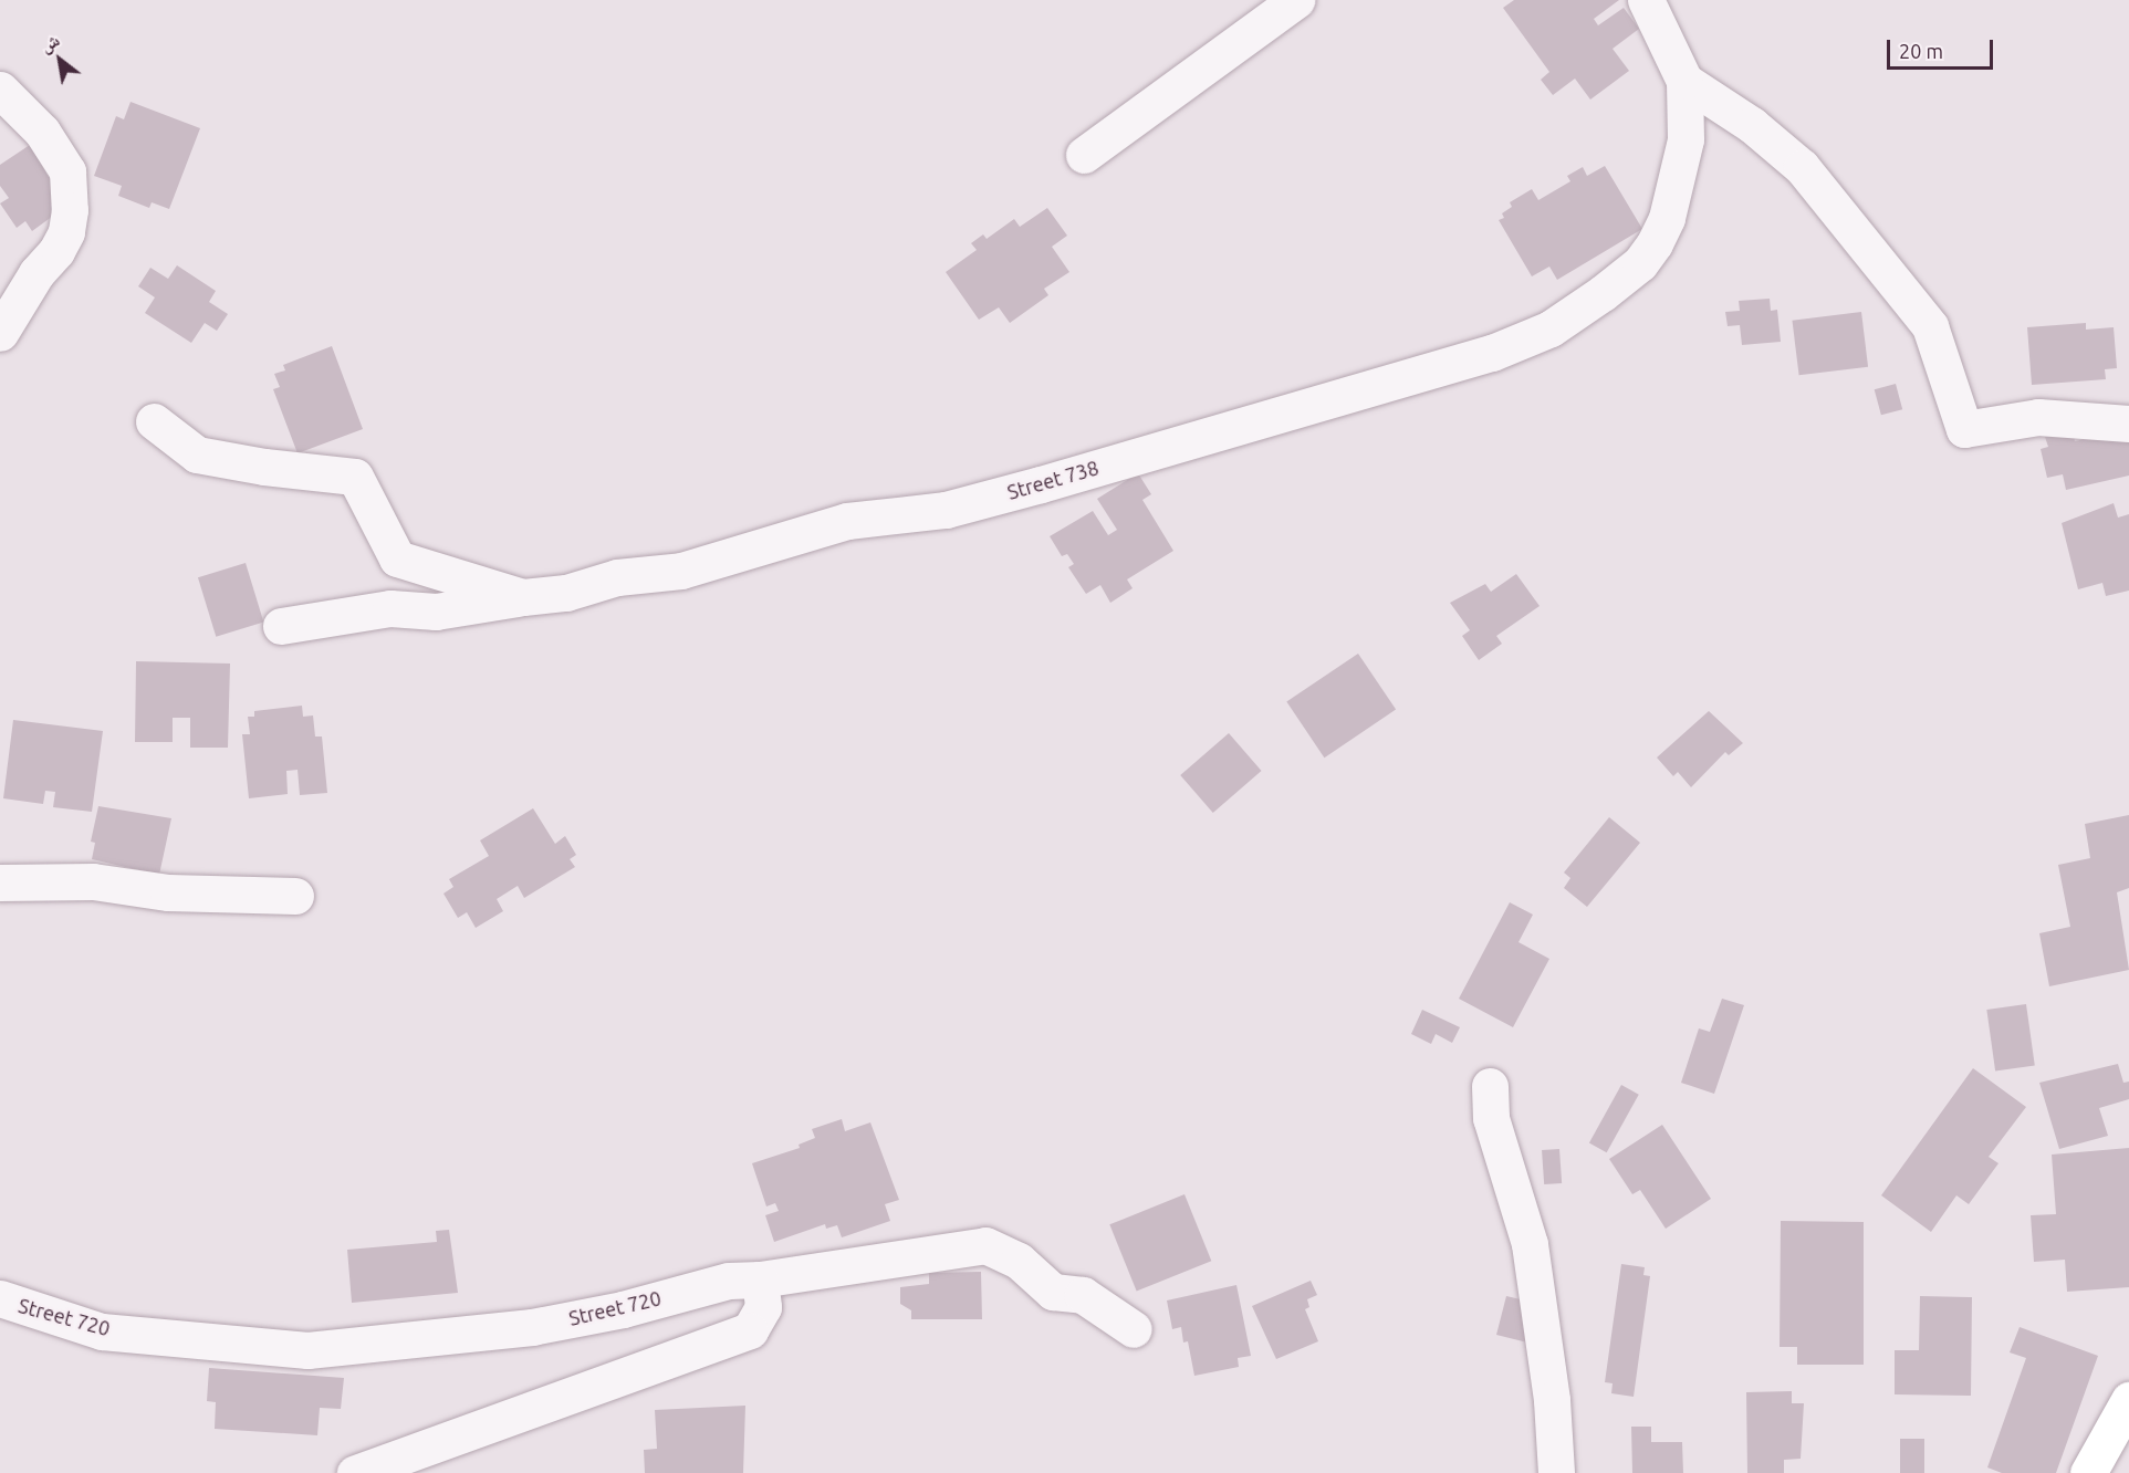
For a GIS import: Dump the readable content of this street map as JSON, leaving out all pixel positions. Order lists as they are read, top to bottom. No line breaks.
{"streets":{"street":["Street 738","Street 720"]},"scale_bar":"20 m","north":"top left"}
